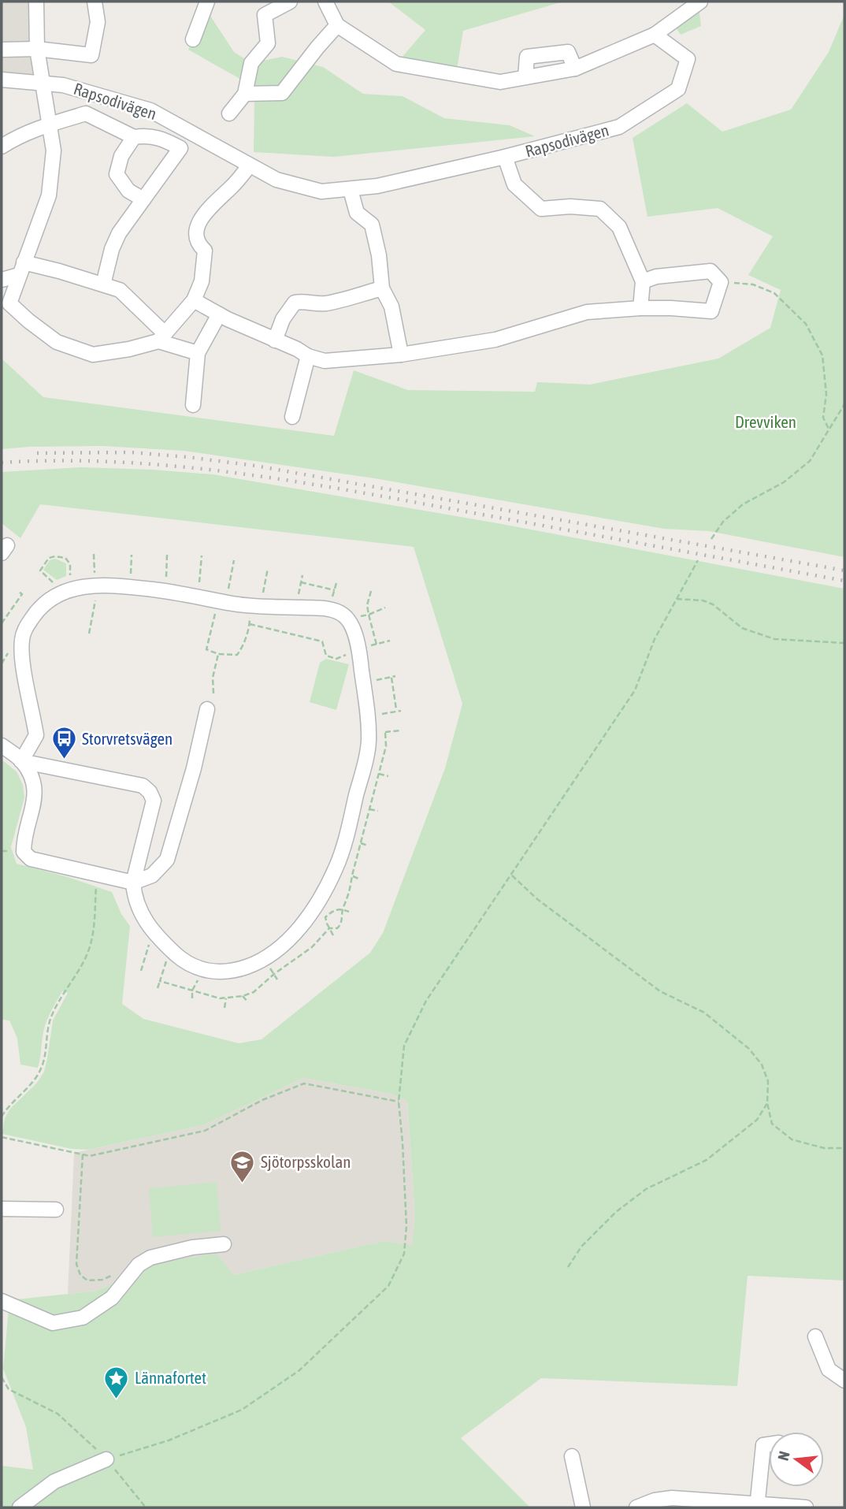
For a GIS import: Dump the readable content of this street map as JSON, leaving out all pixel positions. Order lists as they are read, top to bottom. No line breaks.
{"streets":{"street":["Rapsodivägen"]},"parks":["Drevviken"],"places":{"bus stop":["Storvretsvägen"],"school or university":["Sjötorpsskolan"],"place":["Lännafortet"]},"north":"left"}
